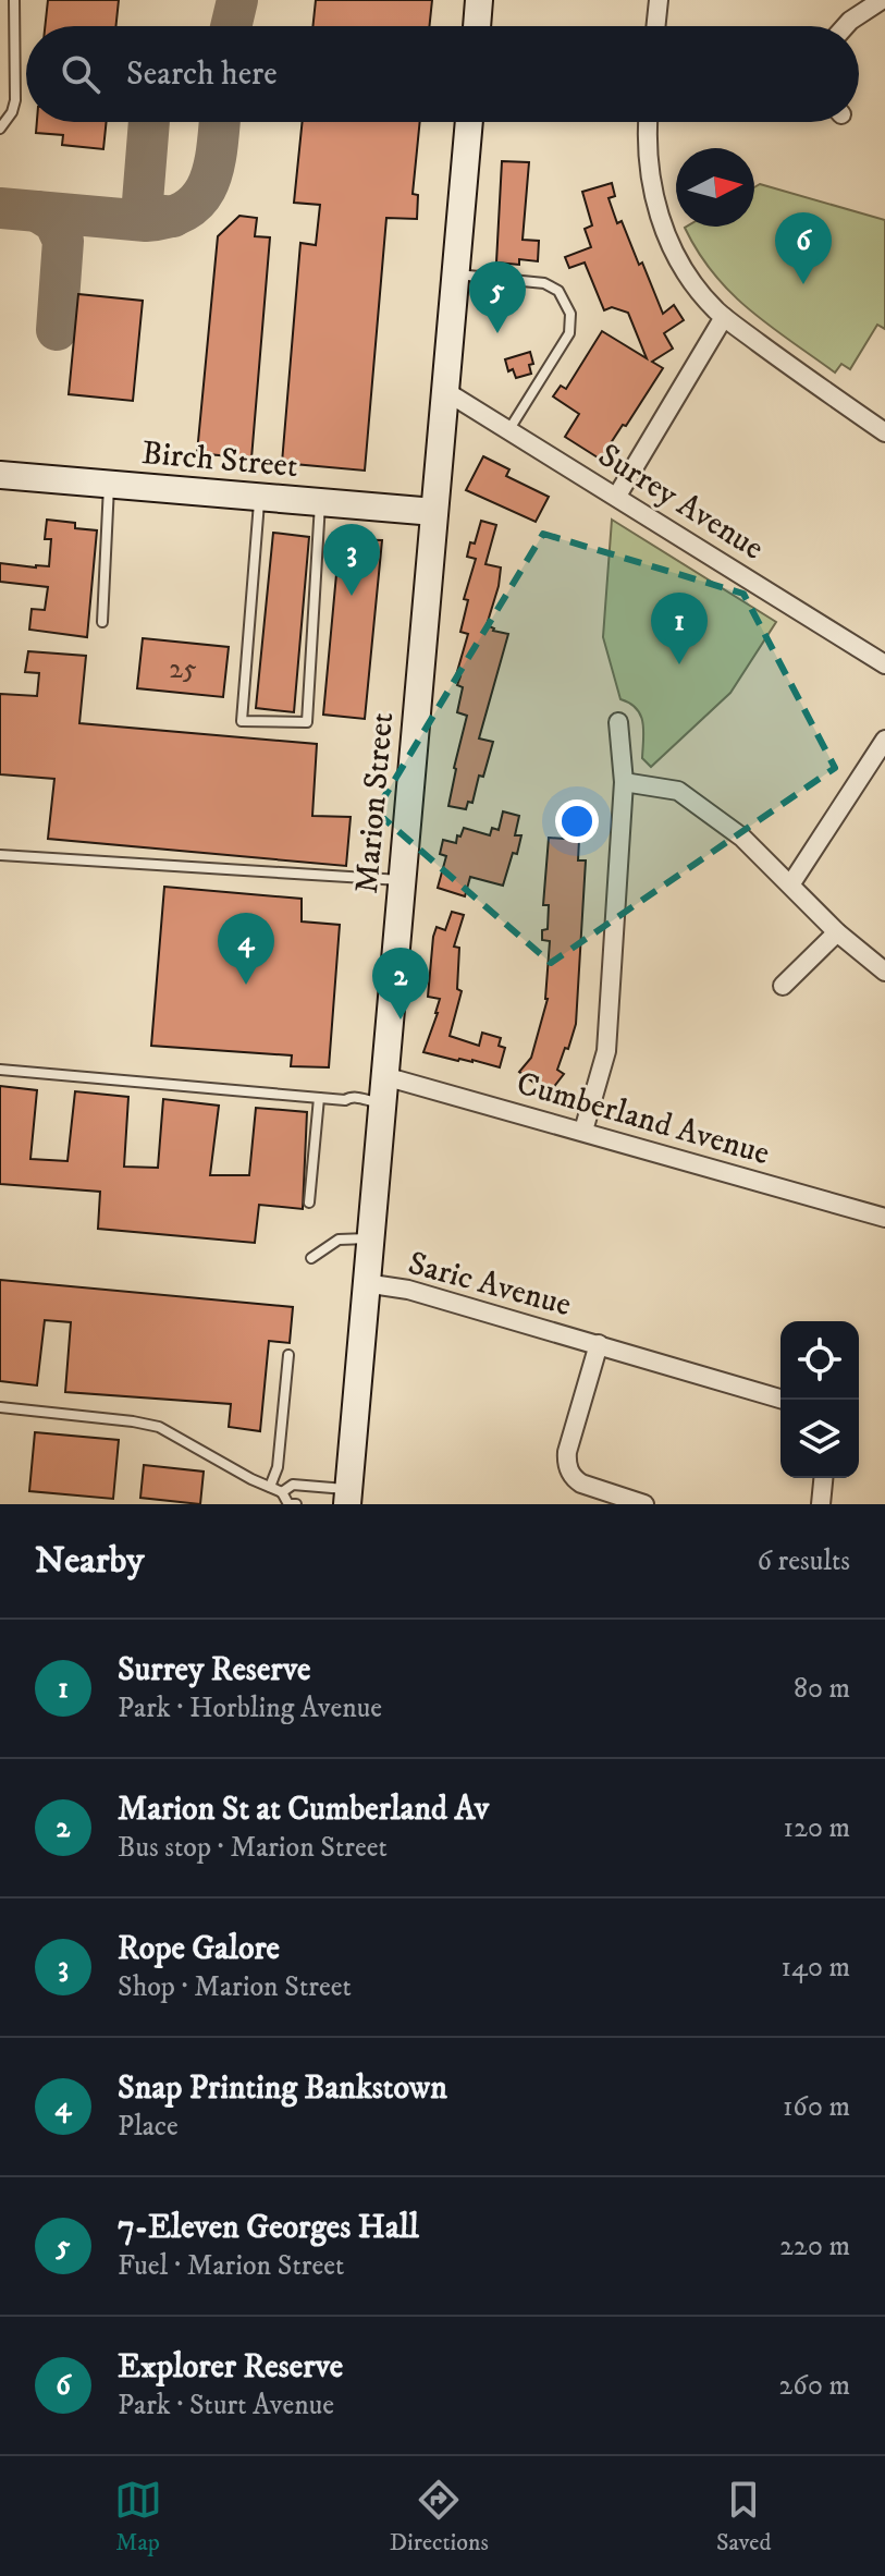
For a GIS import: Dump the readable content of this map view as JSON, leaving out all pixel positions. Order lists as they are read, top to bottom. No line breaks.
{"streets":{"main road":["Birch Street","Marion Street"],"street":["Surrey Avenue","Cumberland Avenue","Saric Avenue"]},"crossings":[["Birch Street","Marion Street"],["Surrey Avenue","Marion Street"],["Marion Street","Cumberland Avenue"],["Marion Street","Saric Avenue"]],"house_numbers":["25"],"north":"right","page":{"search":"Search here","pins":["6","5","3","1","4","2"],"heading":["Nearby","6 results"],"list":[{"mark":"1","name":"Surrey Reserve","note":"Park · Horbling Avenue","value":"80 m"},{"mark":"2","name":"Marion St at Cumberland Av","note":"Bus stop · Marion Street","value":"120 m"},{"mark":"3","name":"Rope Galore","note":"Shop · Marion Street","value":"140 m"},{"mark":"4","name":"Snap Printing Bankstown","note":"Place","value":"160 m"},{"mark":"5","name":"7-Eleven Georges Hall","note":"Fuel · Marion Street","value":"220 m"},{"mark":"6","name":"Explorer Reserve","note":"Park · Sturt Avenue","value":"260 m"}],"nav":["Map","Directions","Saved"]}}
